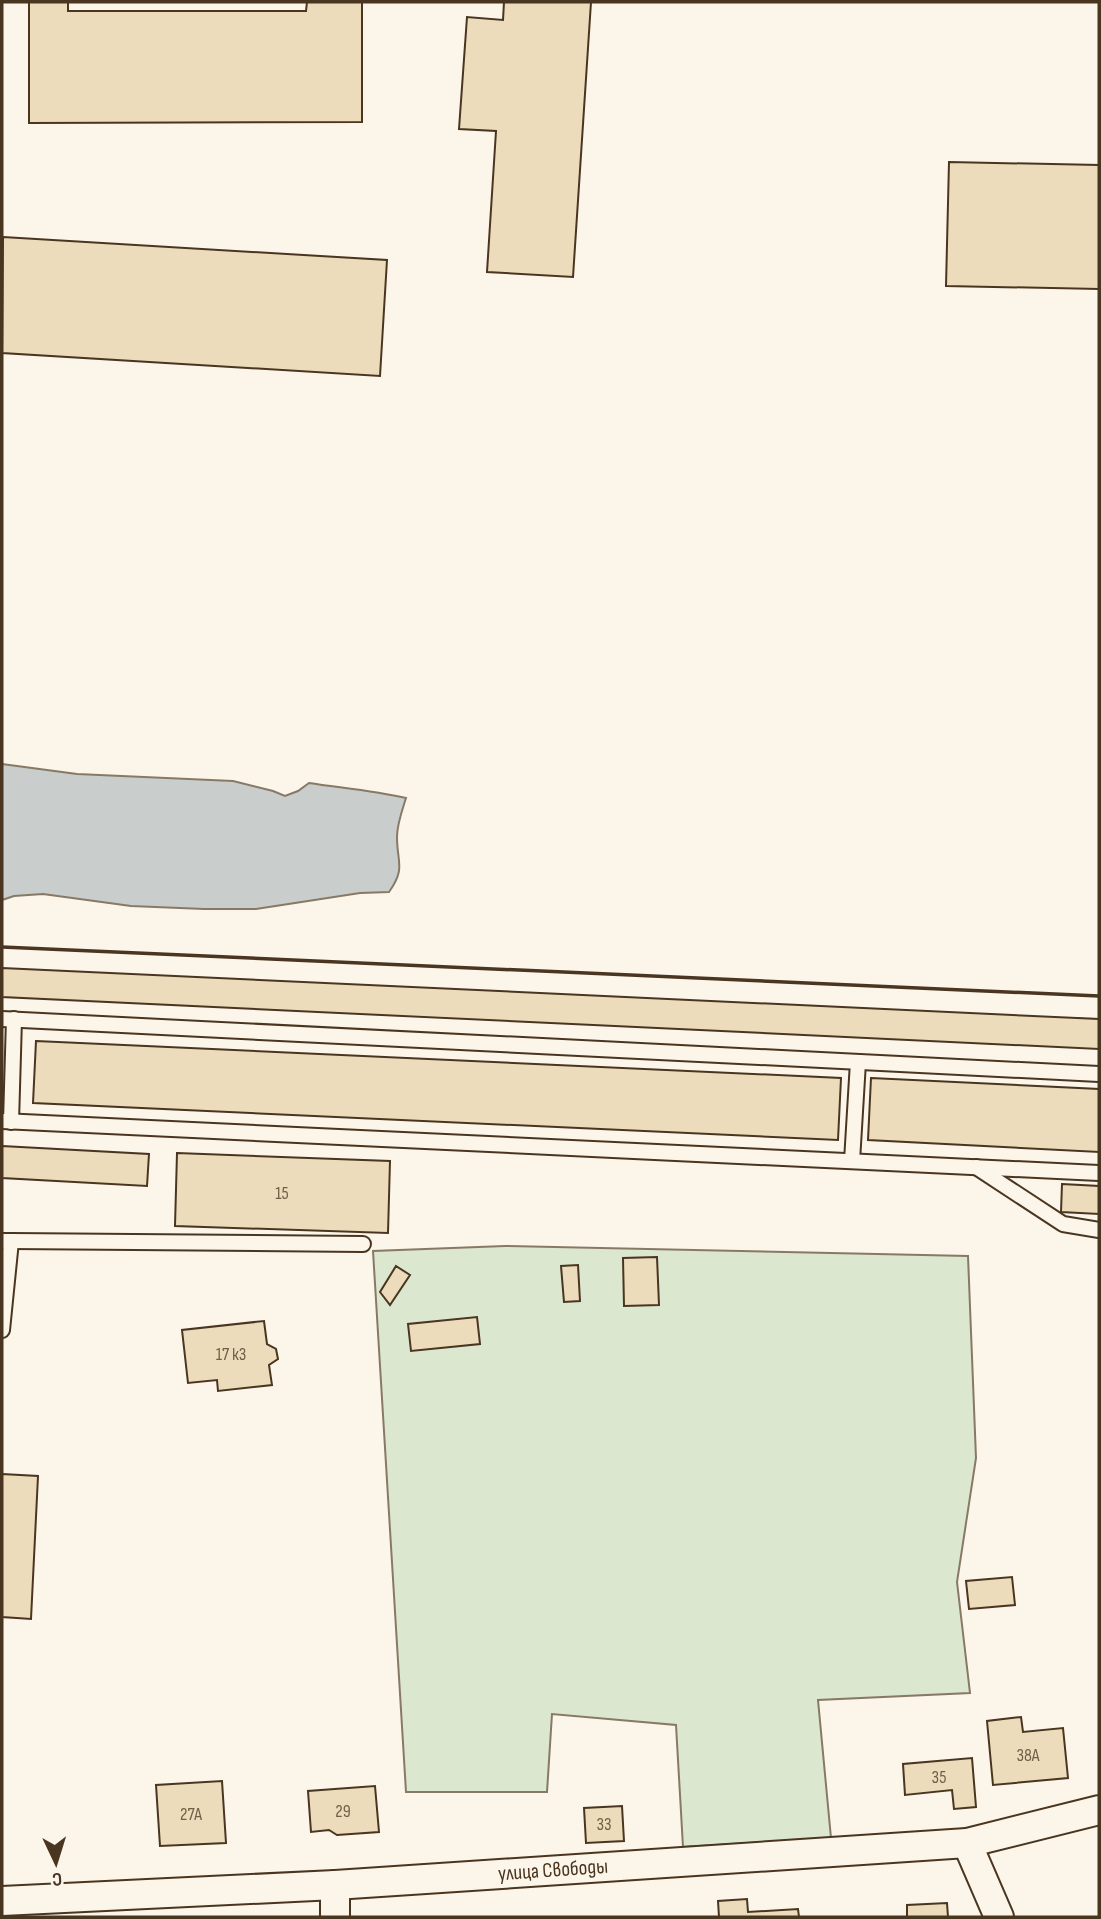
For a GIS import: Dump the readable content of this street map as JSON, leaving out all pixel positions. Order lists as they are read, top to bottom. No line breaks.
{"streets":{"street":["улица Свободы"]},"house_numbers":["15","17 к3","38А","35","29","27А","33"],"north":"bottom"}
